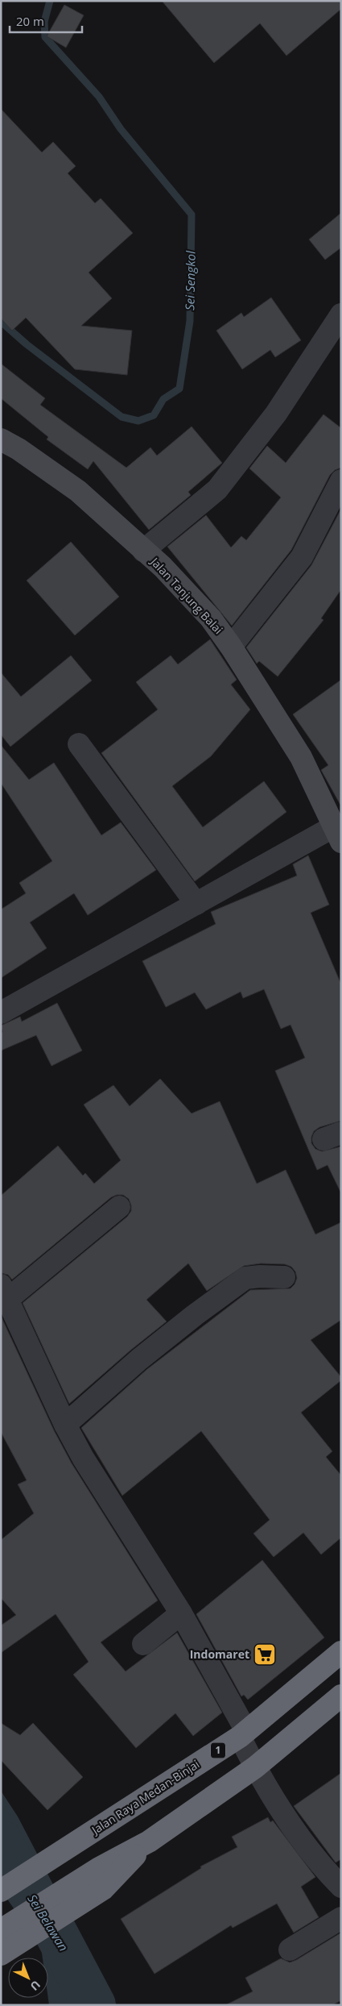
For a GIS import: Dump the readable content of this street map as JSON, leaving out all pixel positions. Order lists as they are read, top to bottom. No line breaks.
{"streets":{"highway":["1","Jalan Raya Medan-Binjai"],"street":["Jalan Tanjung Balai"]},"water":["Sei Sengkol","Sei Belawan"],"places":{"supermarket":["Indomaret"]},"scale_bar":"20 m","north":"bottom right"}
